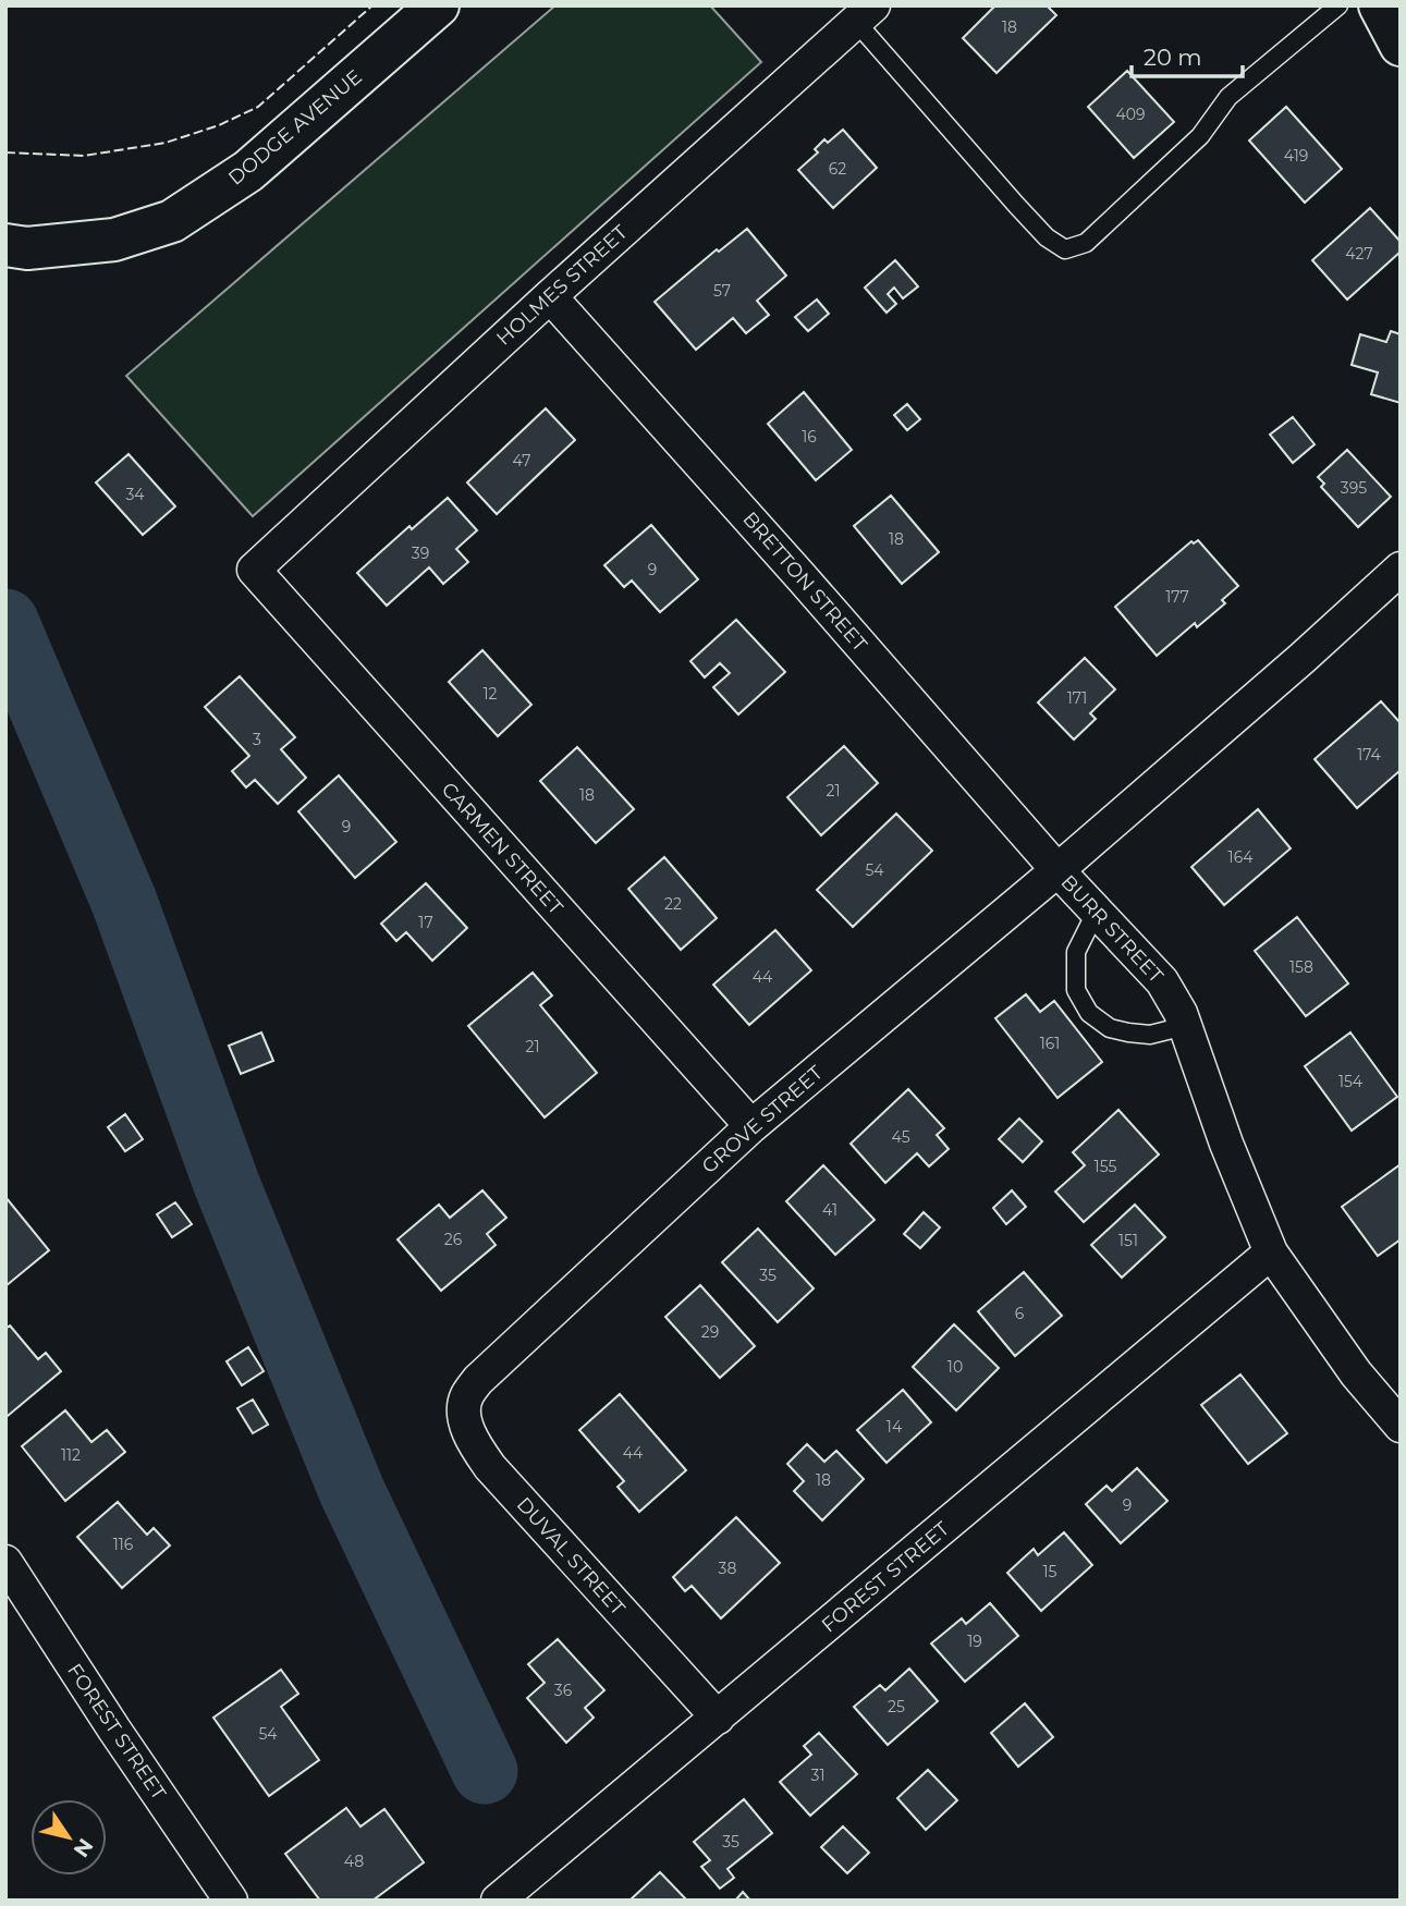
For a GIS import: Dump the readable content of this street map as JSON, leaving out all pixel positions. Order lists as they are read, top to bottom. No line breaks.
{"streets":{"main road":["DODGE AVENUE"],"street":["HOLMES STREET","BRETTON STREET","CARMEN STREET","BURR STREET","GROVE STREET","DUVAL STREET","FOREST STREET"]},"crossings":[["HOLMES STREET","BRETTON STREET"],["HOLMES STREET","CARMEN STREET"],["BRETTON STREET","BURR STREET"],["BRETTON STREET","GROVE STREET"],["CARMEN STREET","GROVE STREET"],["BURR STREET","GROVE STREET"],["BURR STREET","FOREST STREET"],["GROVE STREET","DUVAL STREET"],["DUVAL STREET","FOREST STREET"]],"house_numbers":["18","409","419","62","427","57","16","47","395","34","18","39","9","177","12","171","3","174","21","18","9","164","54","22","17","158","44","161","21","154","45","155","41","26","151","35","6","29","10","14","44","112","18","9","116","38","15","19","36","25","54","31","35","48"],"scale_bar":"20 m","north":"bottom right"}
